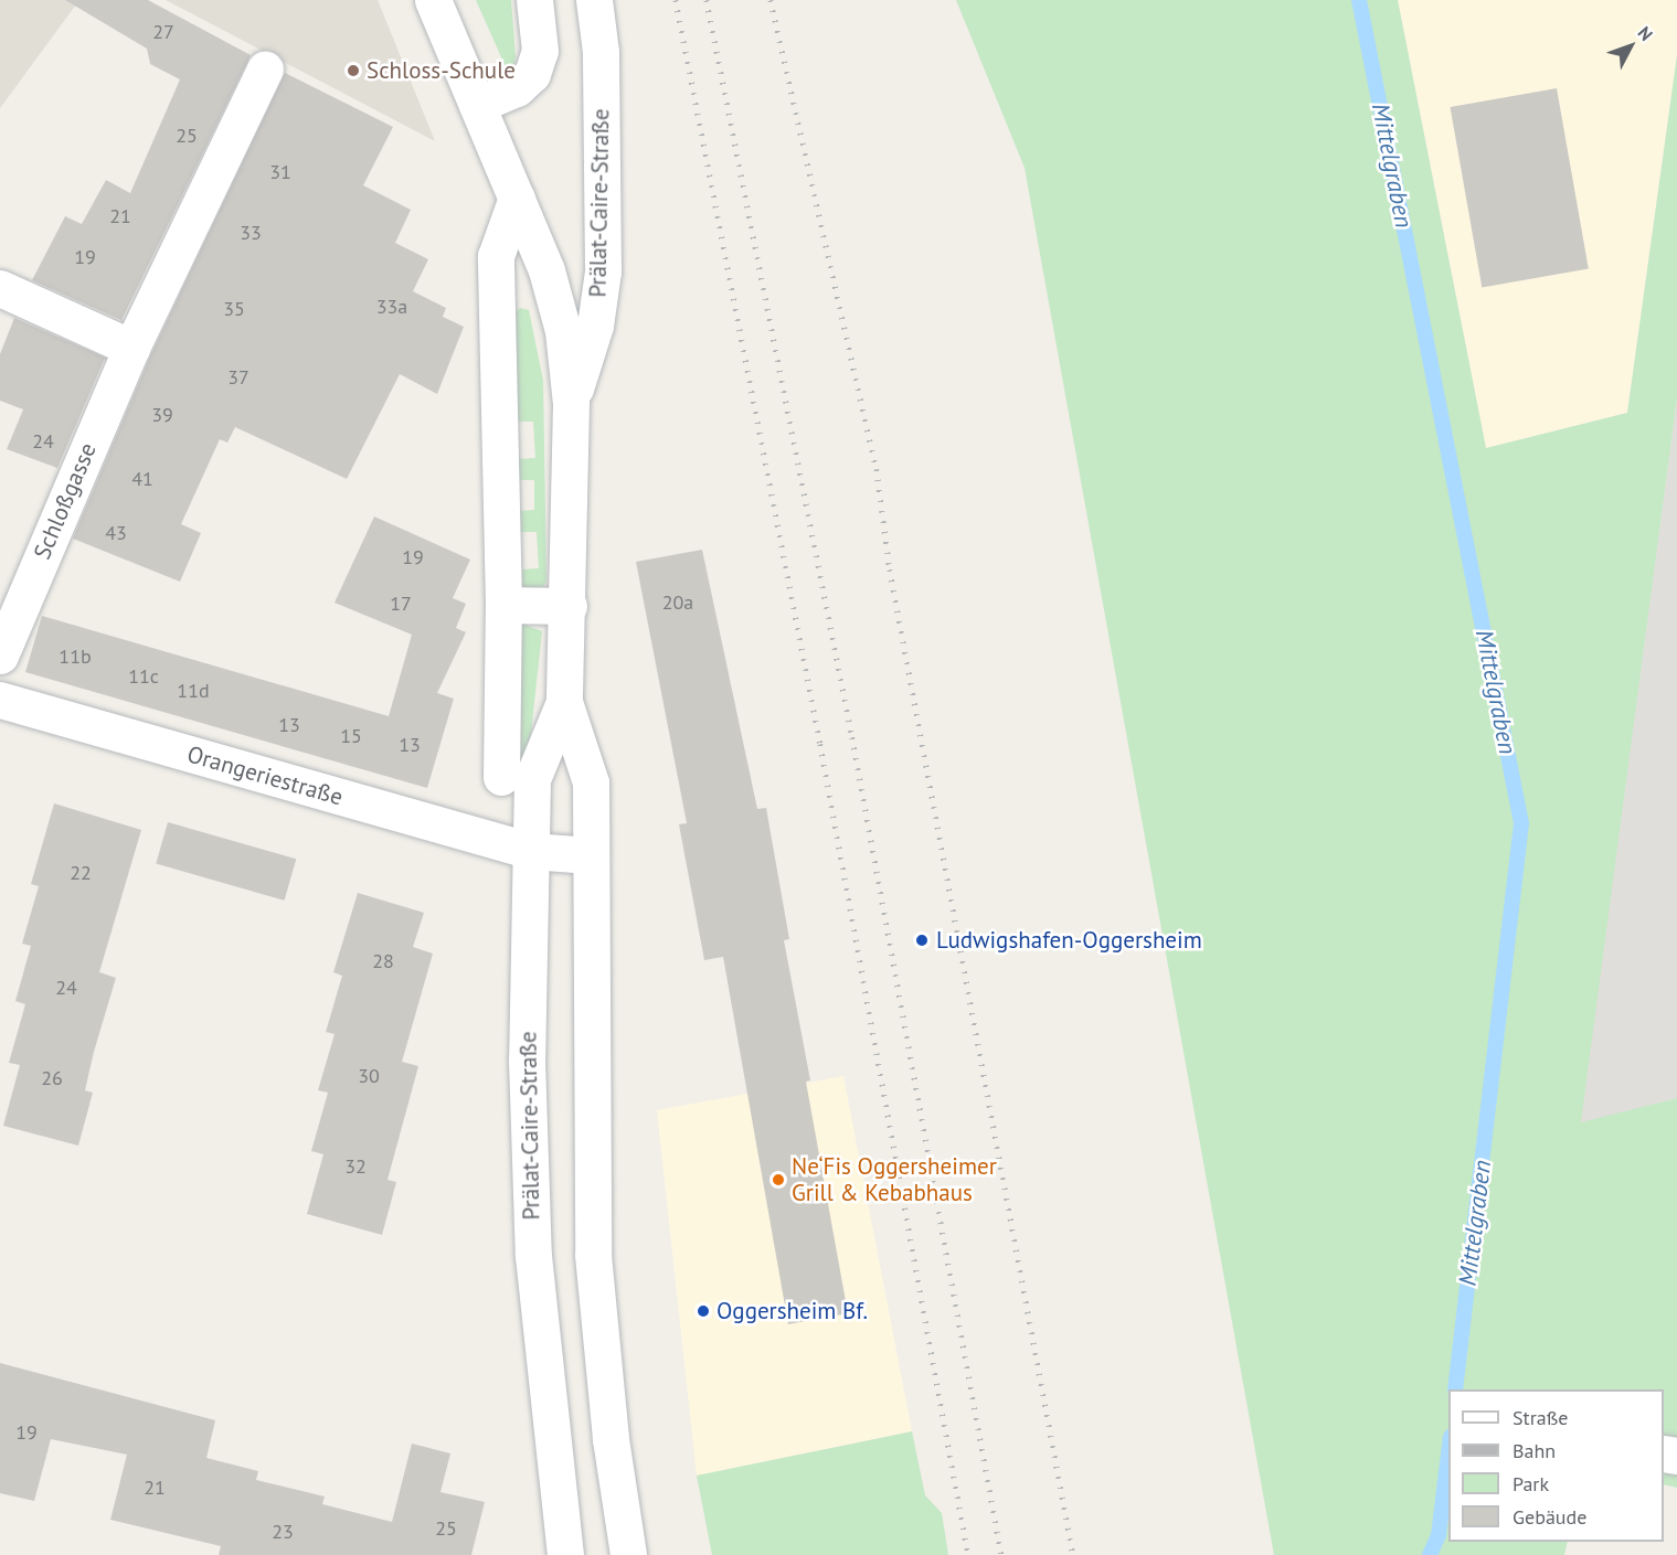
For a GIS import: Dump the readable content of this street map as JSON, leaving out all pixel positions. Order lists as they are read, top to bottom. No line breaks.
{"streets":{"street":["Prälat-Caire-Straße","Schloßgasse","Orangeriestraße"]},"crossings":[["Prälat-Caire-Straße","Orangeriestraße"]],"water":["Mittelgraben"],"places":["Schloss-Schule","Ludwigshafen-Oggersheim","Ne‘Fis Oggersheimer Grill & Kebabhaus","Oggersheim Bf."],"house_numbers":["27","25","31","21","33","19","33a","35","37","39","24","41","43","19","20a","17","11b","11c","11d","13","15","13","22","28","24","30","26","32","19","21","25","23"],"legend":["Straße","Bahn","Park","Gebäude"],"north":"top right"}
